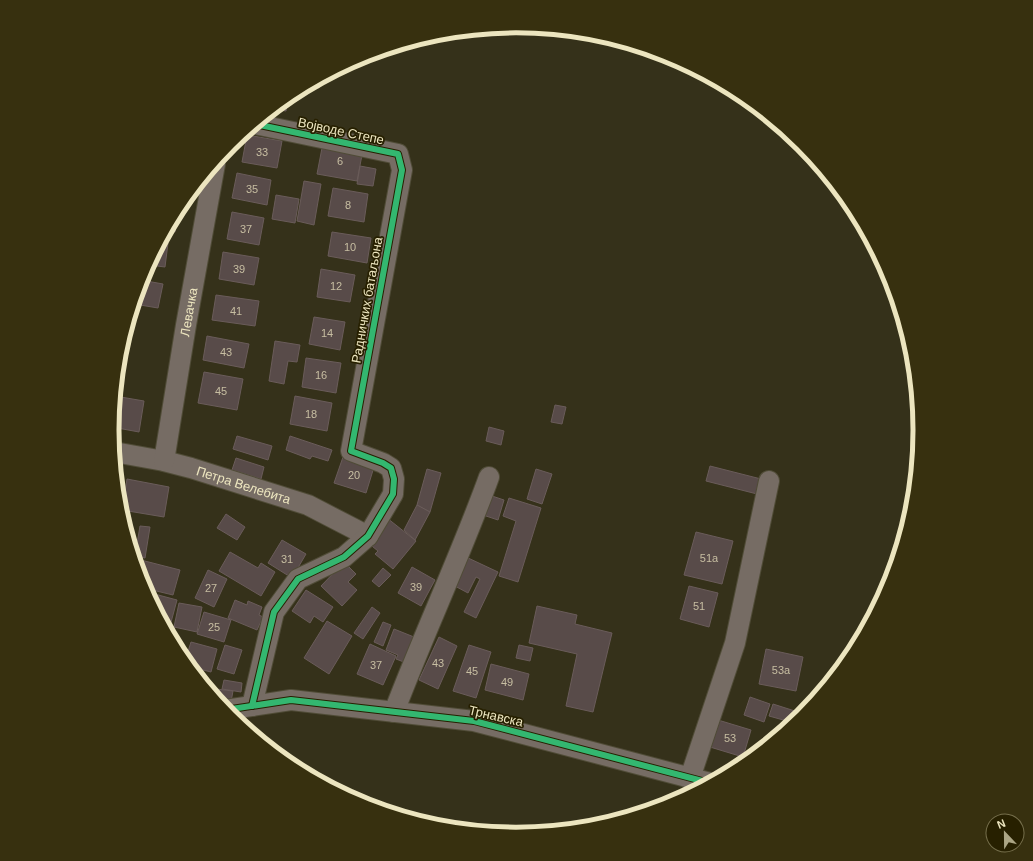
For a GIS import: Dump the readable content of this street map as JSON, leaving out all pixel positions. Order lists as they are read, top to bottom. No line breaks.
{"streets":{"street":["Војводе Степе","Радничких батаљона","Левачка","Петра Велебита","Трнавска"]},"crossings":[["Војводе Степе","Радничких батаљона"],["Радничких батаљона","Петра Велебита"],["Левачка","Петра Велебита"]],"house_numbers":["33","6","35","8","37","10","39","12","41","14","43","16","45","18","20","51a","31","39","27","51","25","43","37","53a","45","49","53"],"north":"top"}
